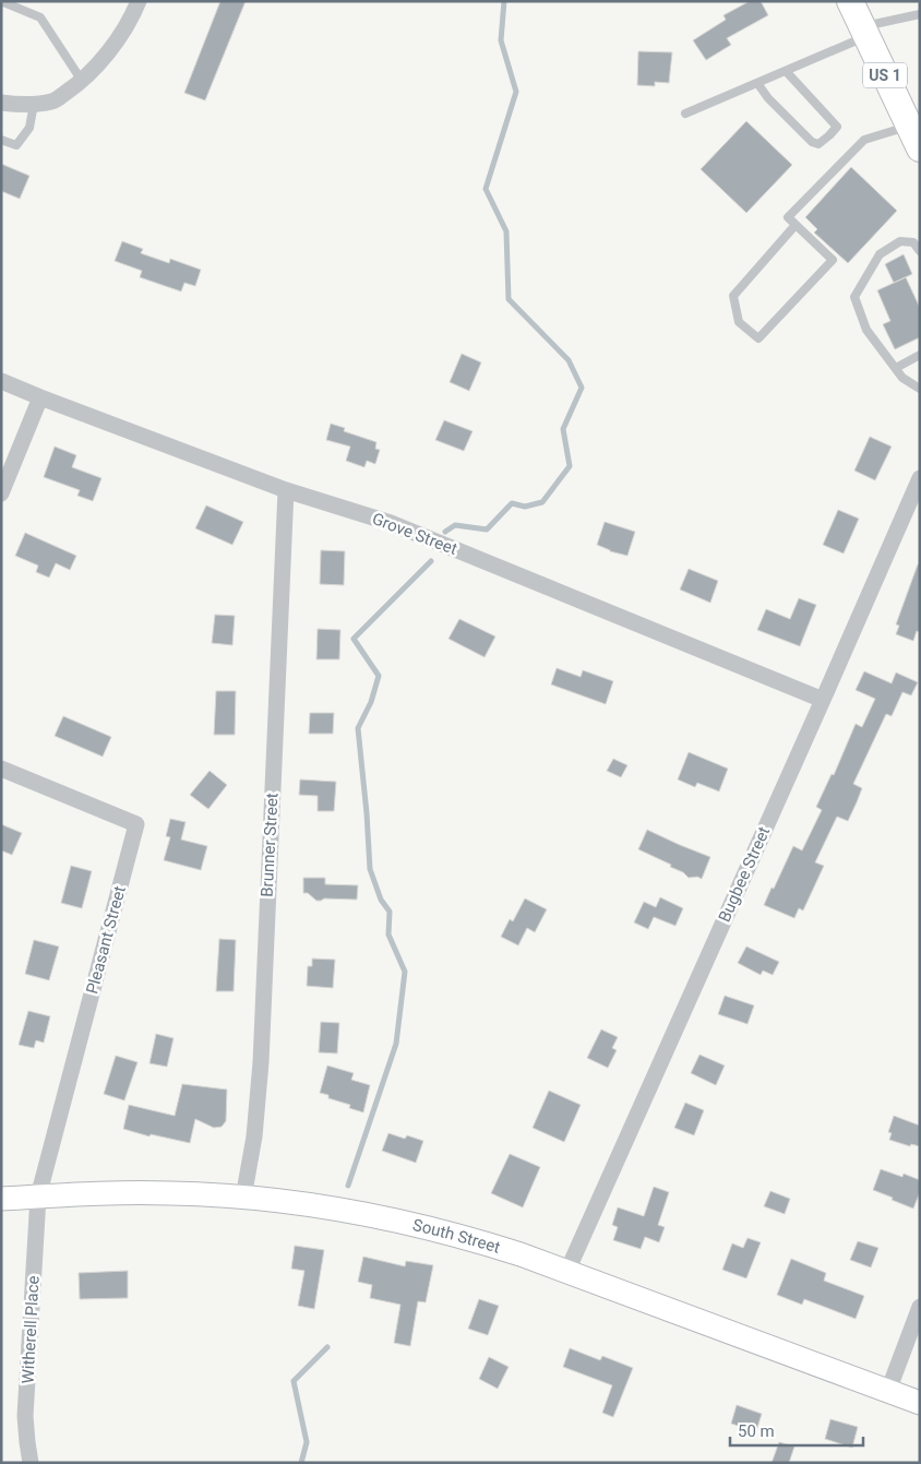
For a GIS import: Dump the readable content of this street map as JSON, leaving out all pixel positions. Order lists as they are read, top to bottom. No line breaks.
{"streets":{"main road":["US 1","South Street"],"street":["Grove Street","Brunner Street","Bugbee Street","Pleasant Street","Witherell Place"]},"crossings":[["Grove Street","Brunner Street"],["Grove Street","Bugbee Street"],["Brunner Street","South Street"],["Bugbee Street","South Street"],["Pleasant Street","South Street"],["Pleasant Street","Witherell Place"],["South Street","Witherell Place"]],"scale_bar":"50 m"}
